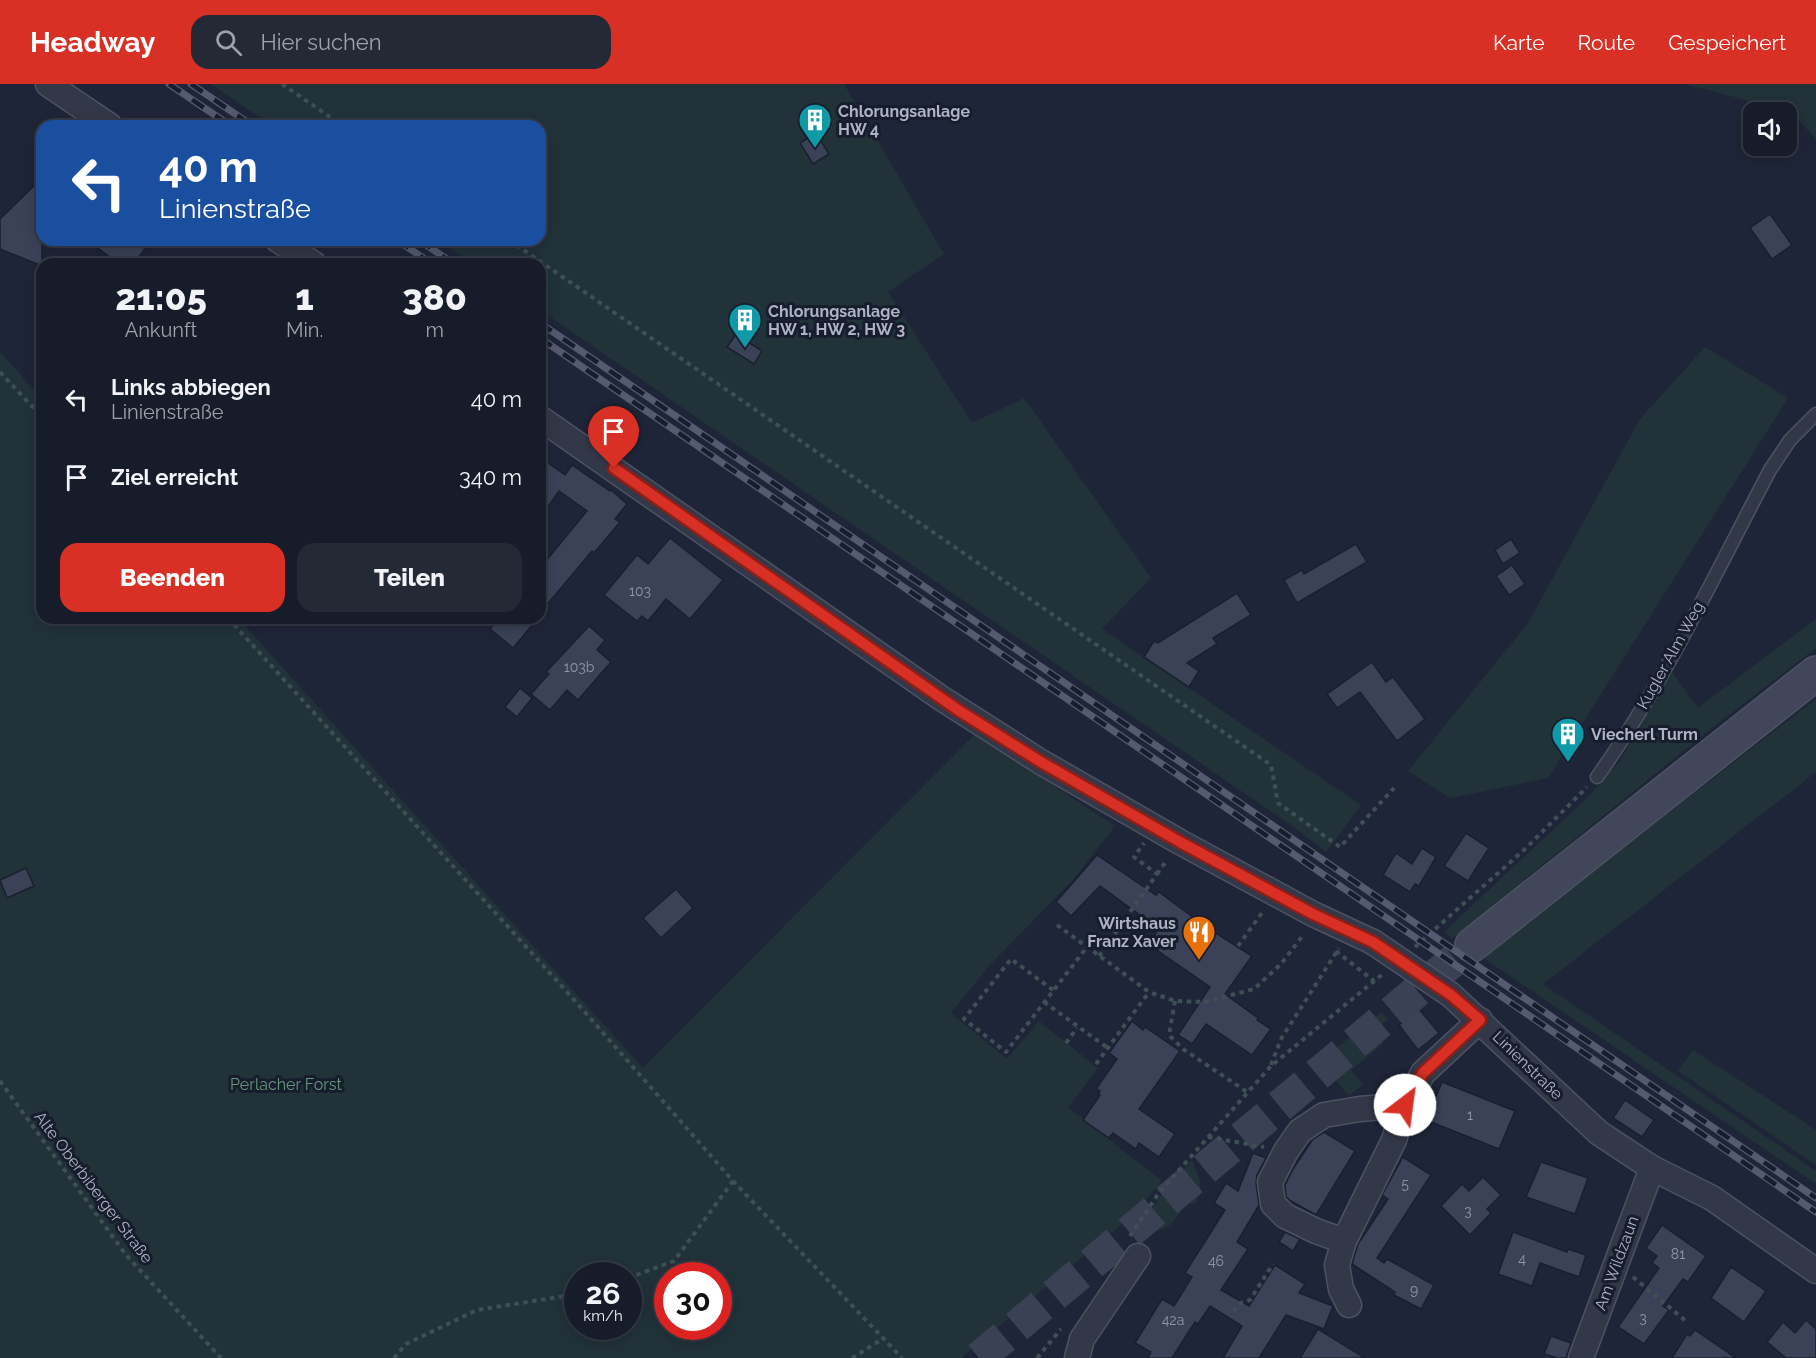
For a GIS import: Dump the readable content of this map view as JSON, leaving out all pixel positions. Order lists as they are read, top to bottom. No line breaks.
{"streets":{"street":["Linienstraße","Am Wildzaun"],"lane":["Kugler Alm Weg"],"path":["Alte Oberbiberger Straße"]},"crossings":[["Linienstraße","Am Wildzaun"]],"parks":["Perlacher Forst"],"places":{"building":["Chlorungsanlage HW 4","Chlorungsanlage HW 1, HW 2, HW 3","Viecherl Turm"],"restaurant":["Wirtshaus Franz Xaver"]},"house_numbers":["103","103b","1","5","3","81","4","46","9","3","42a"],"page":{"header":"Headway","search":"Hier suchen","nav":["Karte","Route","Gespeichert"],"turn":["40 m","Linienstraße"],"eta":["21:05","Ankunft","1","Min.","380","m"],"list":[{"name":"Links abbiegen","note":"Linienstraße","value":"40 m"},{"name":"Ziel erreicht","value":"340 m"}],"buttons":["Beenden","Teilen"],"speed":"26 km/h","limit":"30"}}
